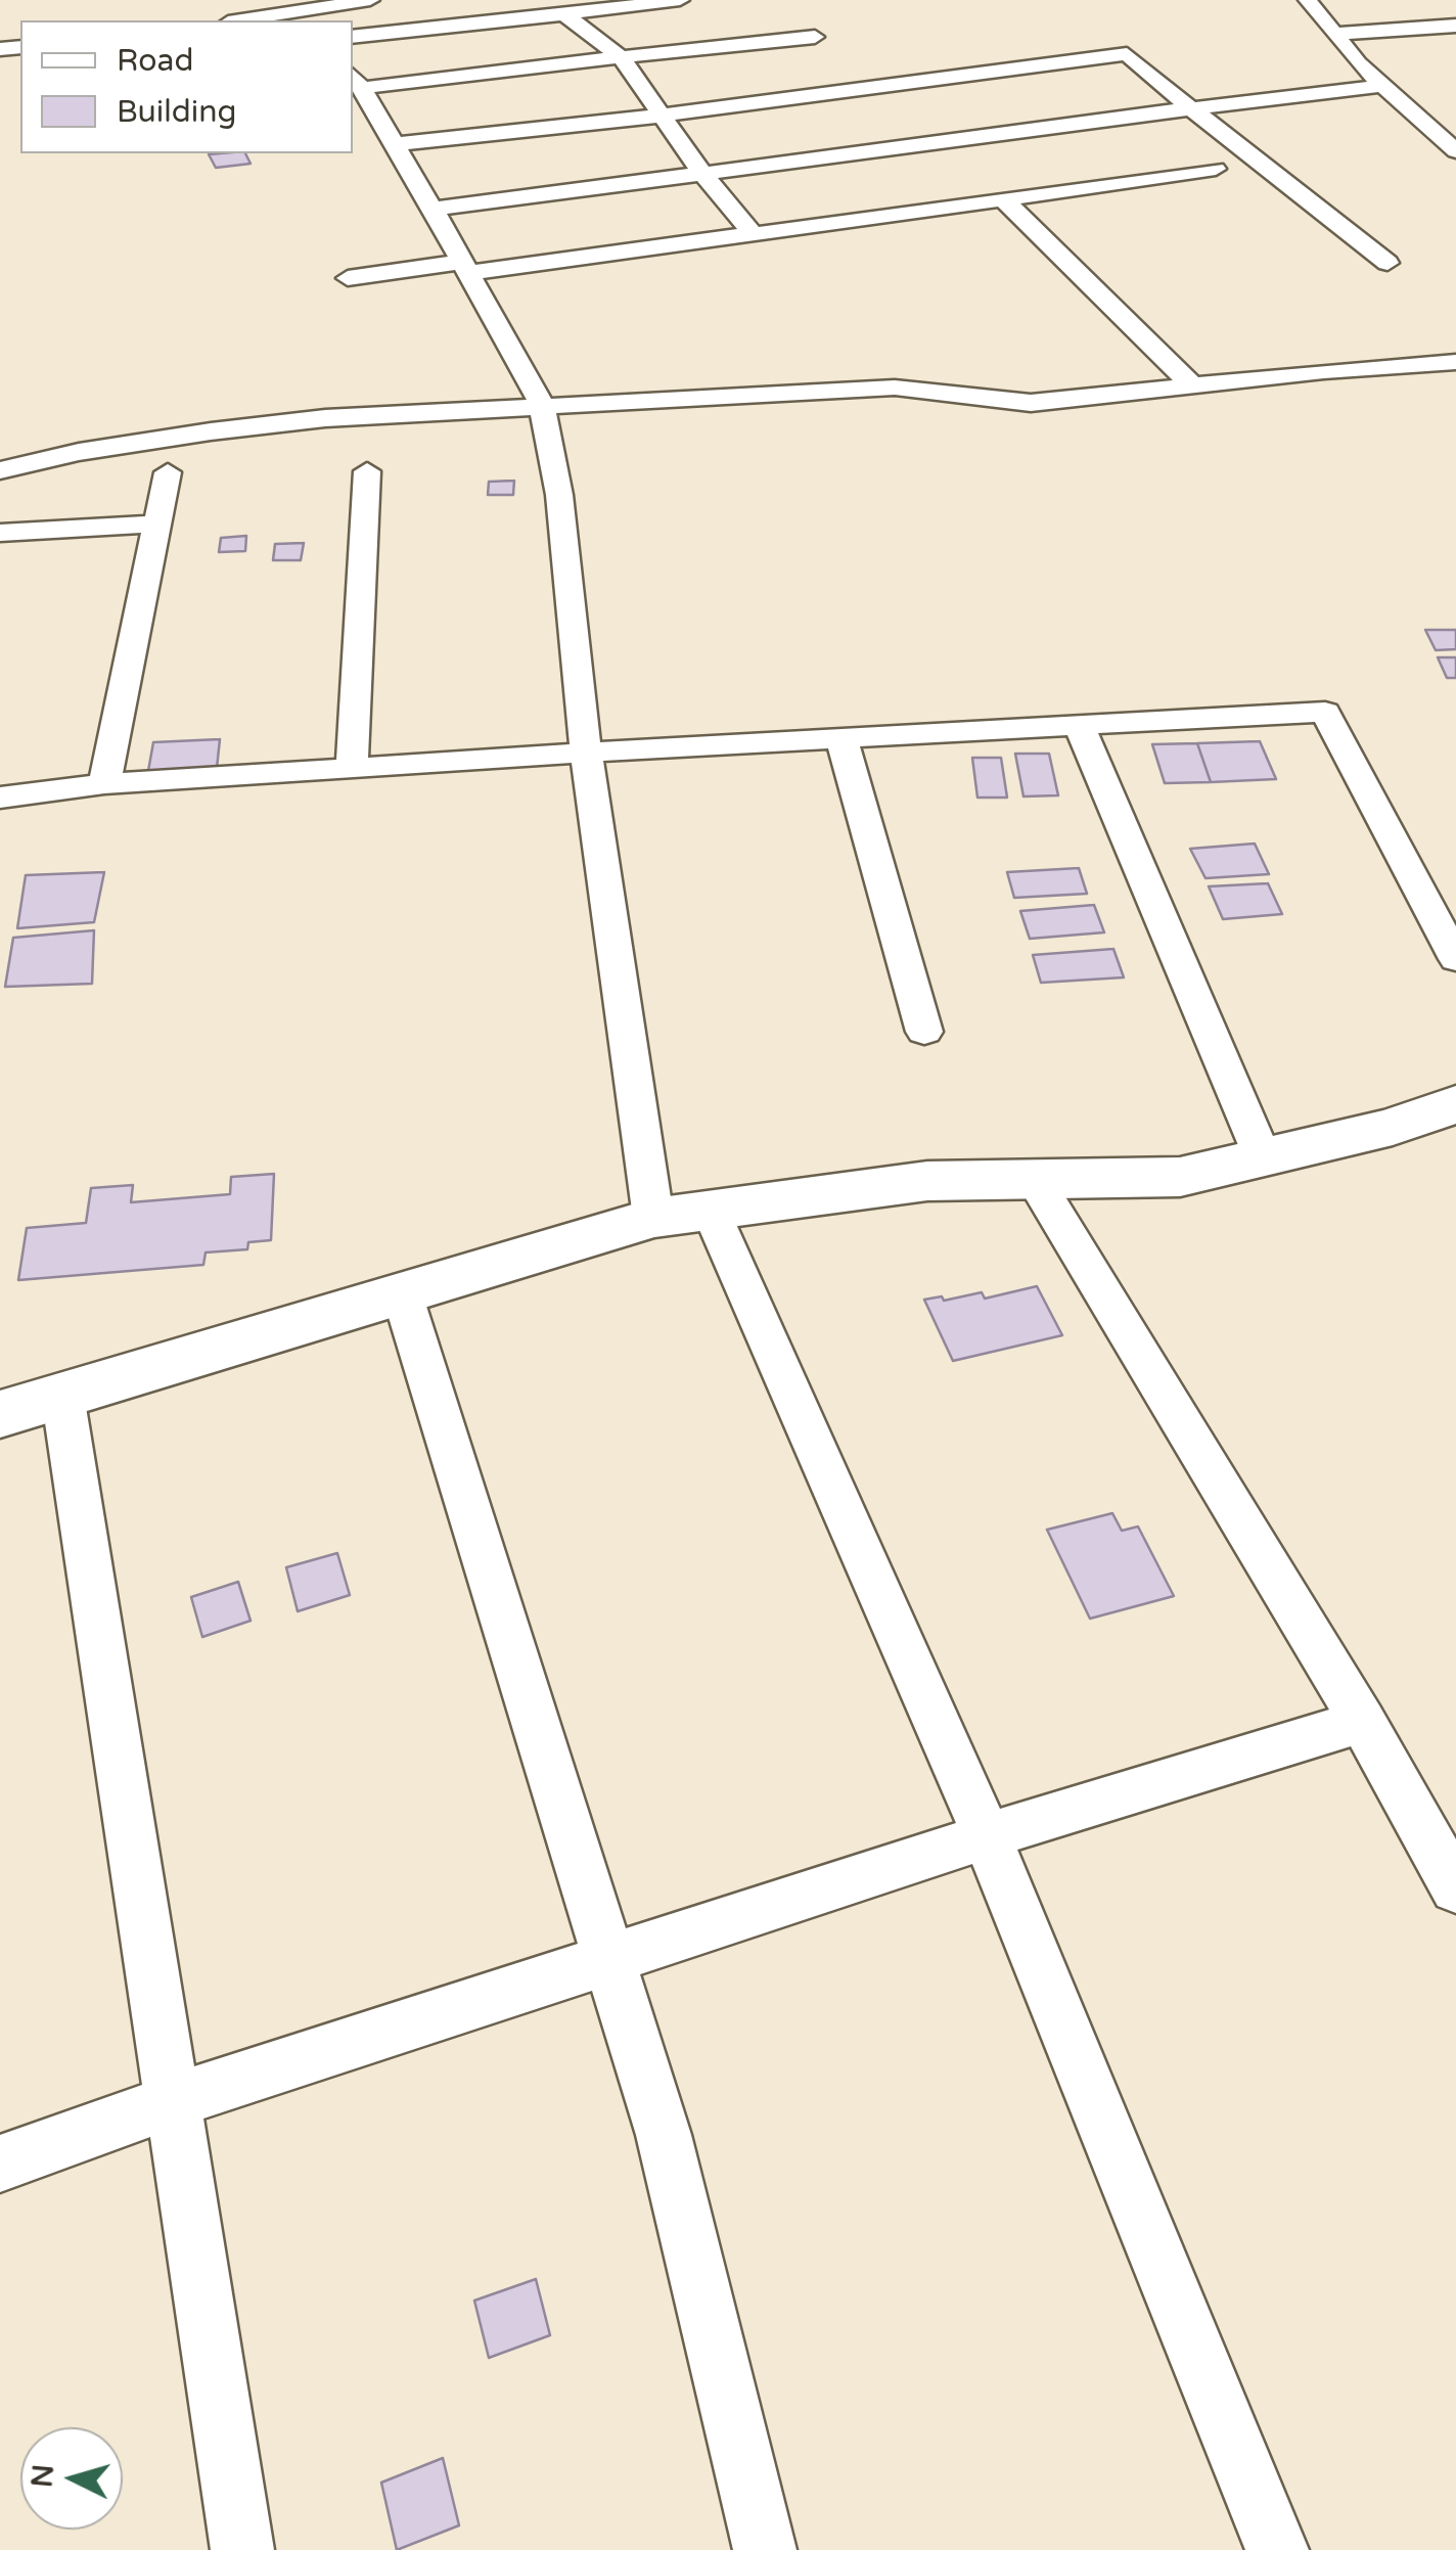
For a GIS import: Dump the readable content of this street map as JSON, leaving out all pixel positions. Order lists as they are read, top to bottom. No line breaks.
{"legend":["Road","Building"],"north":"left"}
